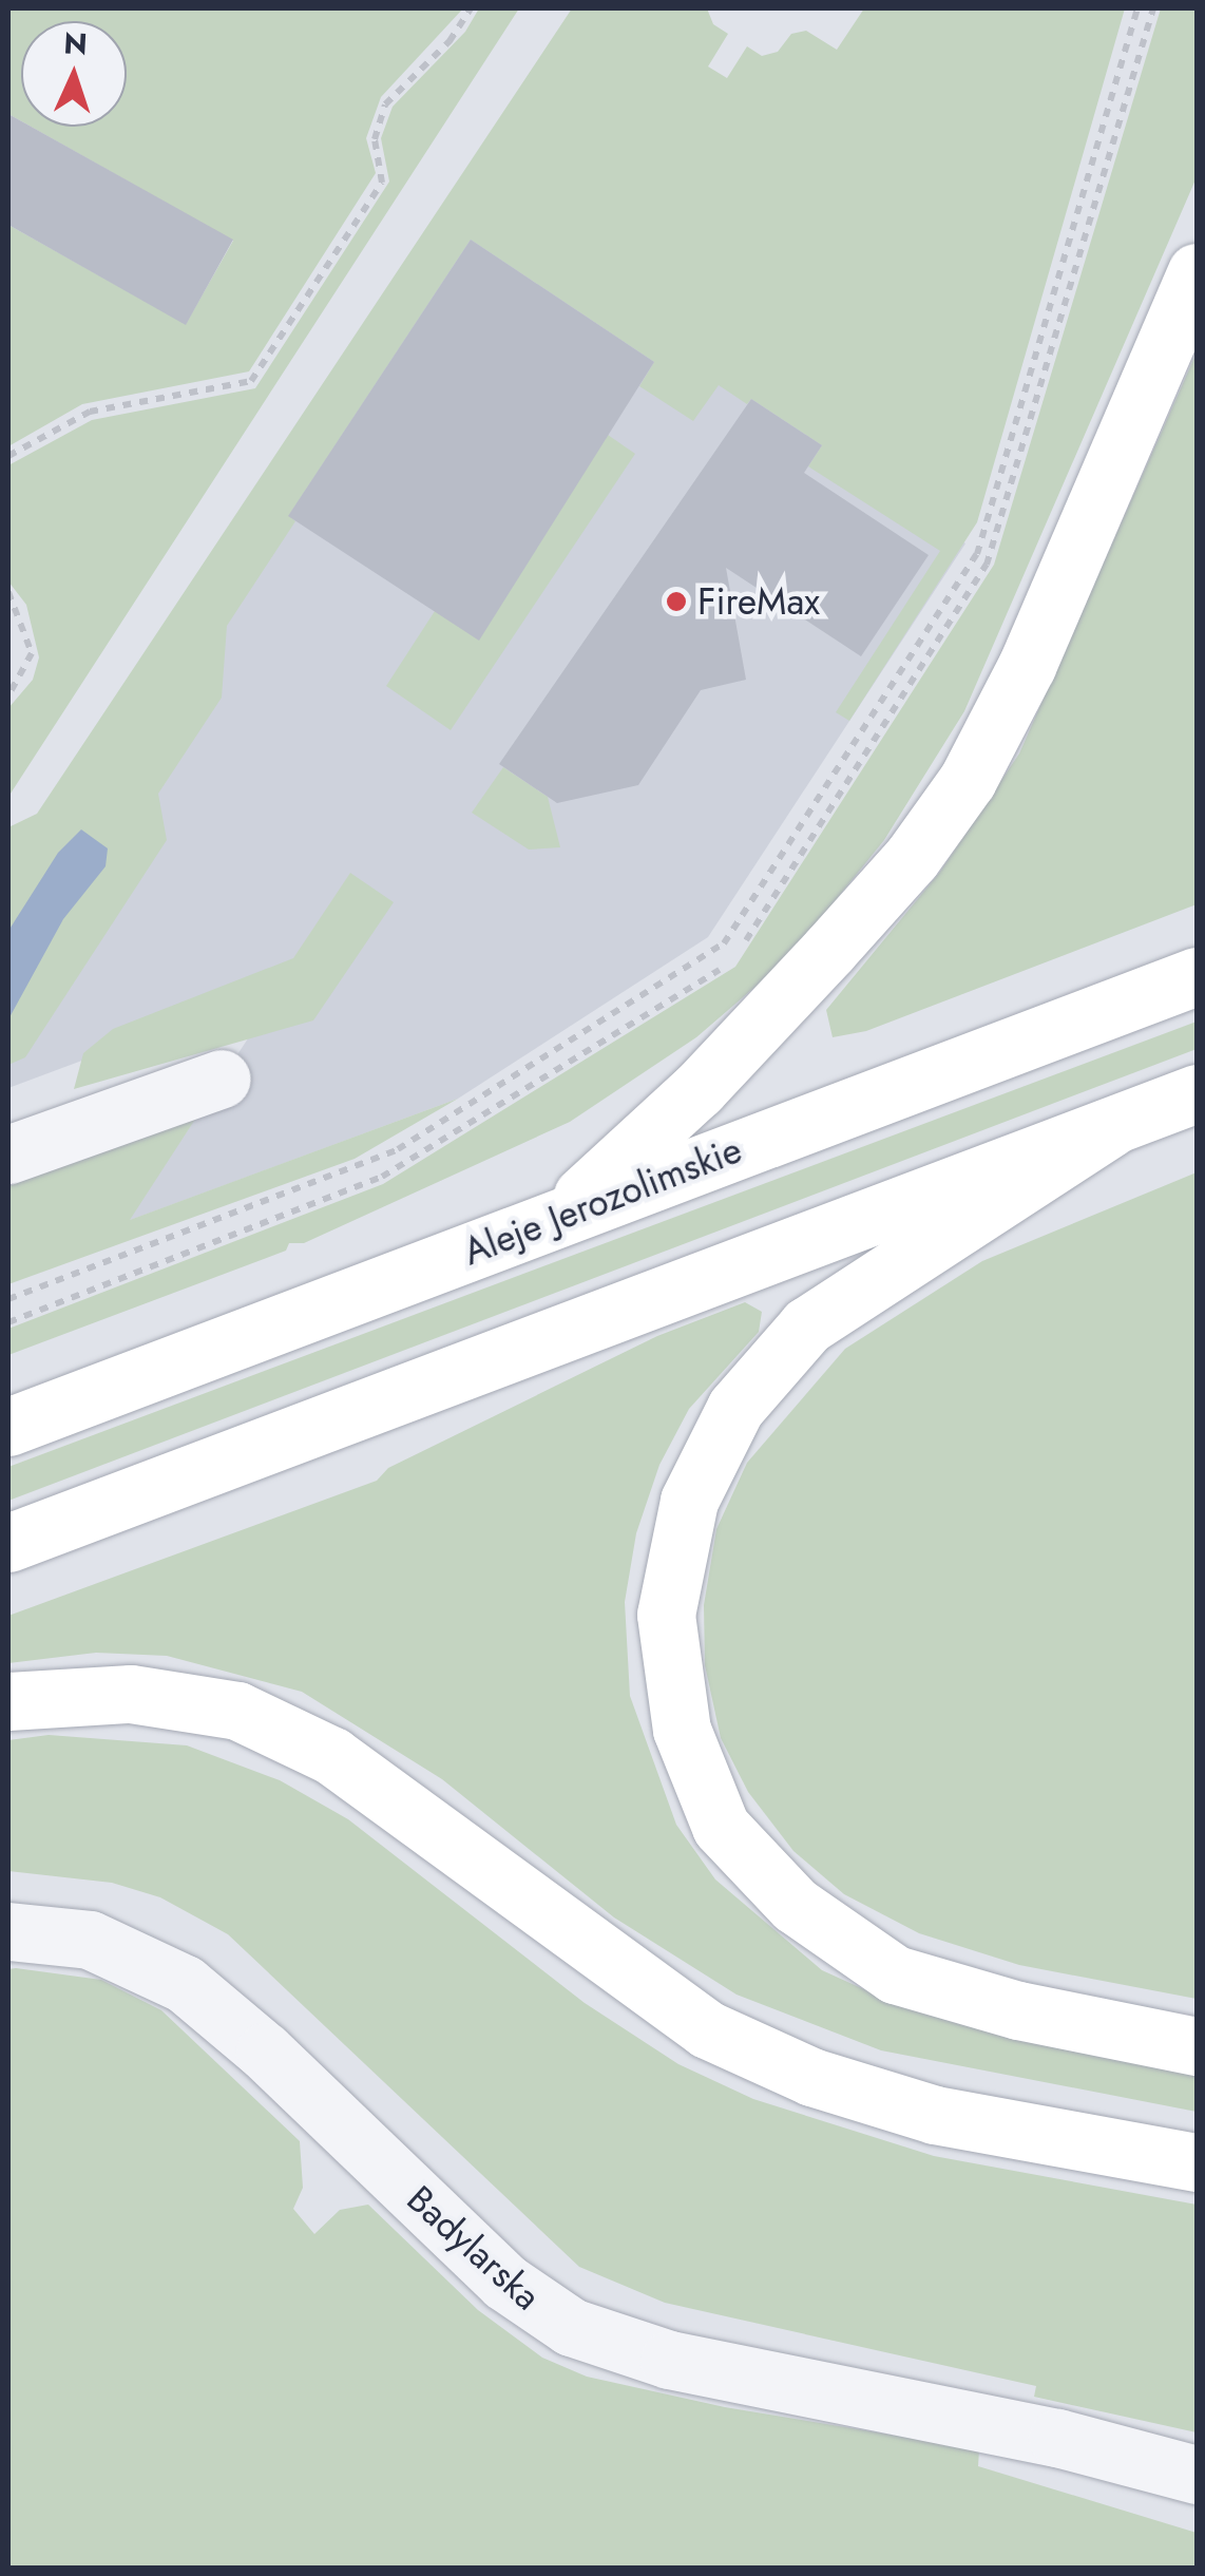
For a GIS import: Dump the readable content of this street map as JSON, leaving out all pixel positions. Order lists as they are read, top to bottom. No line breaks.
{"streets":{"main road":["Aleje Jerozolimskie"],"street":["Badylarska"]},"places":["FireMax"],"north":"top"}
